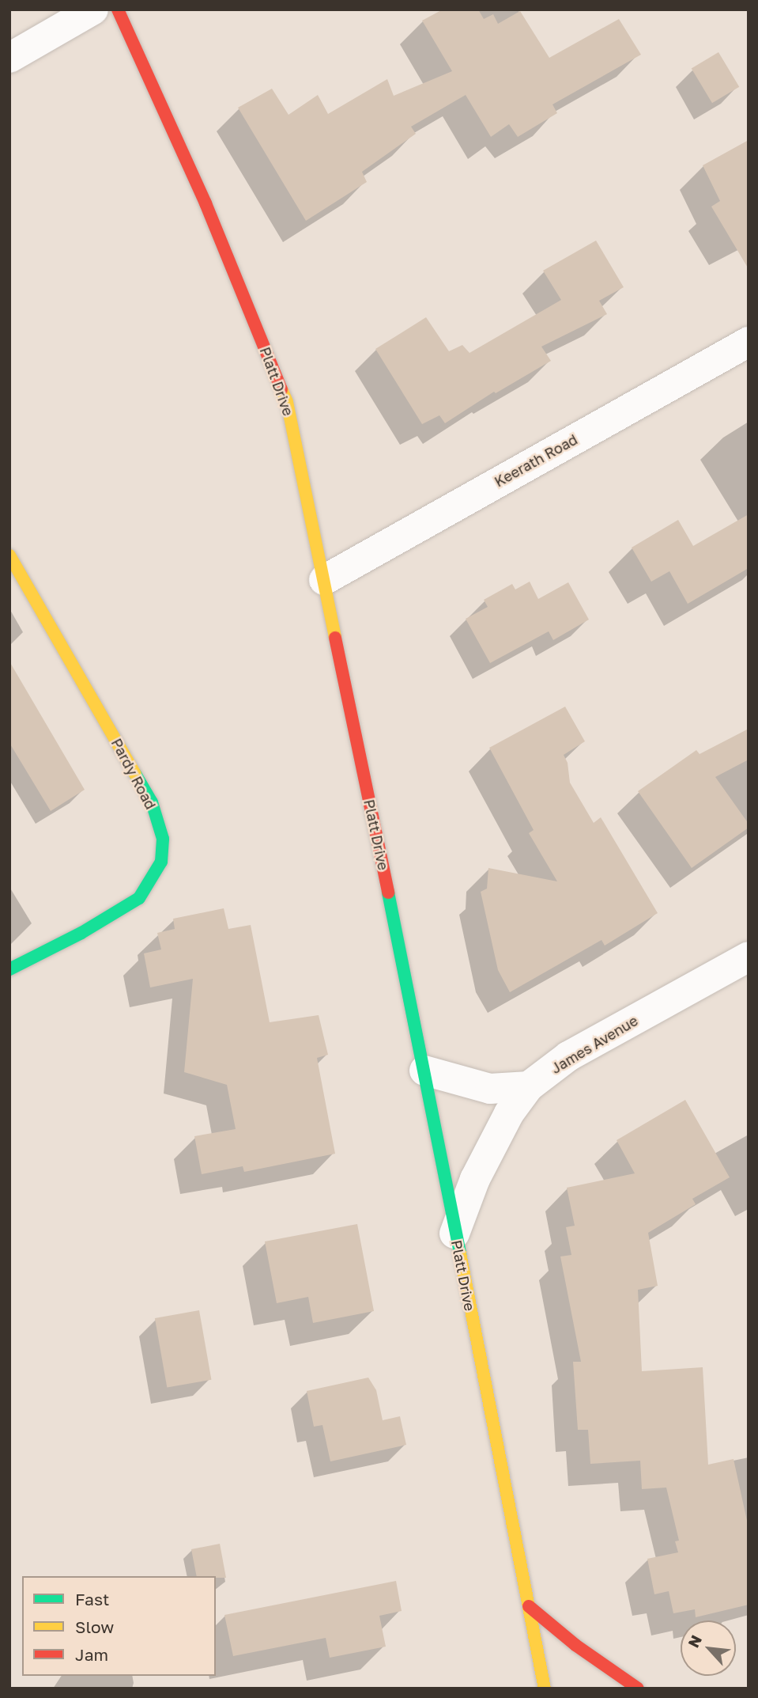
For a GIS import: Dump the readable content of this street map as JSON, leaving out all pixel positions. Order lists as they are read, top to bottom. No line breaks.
{"streets":{"street":["Platt Drive","Keerath Road","Pardy Road","James Avenue"]},"crossings":[["Platt Drive","Keerath Road"],["Platt Drive","James Avenue"]],"legend":["Fast","Slow","Jam"],"north":"top left"}
